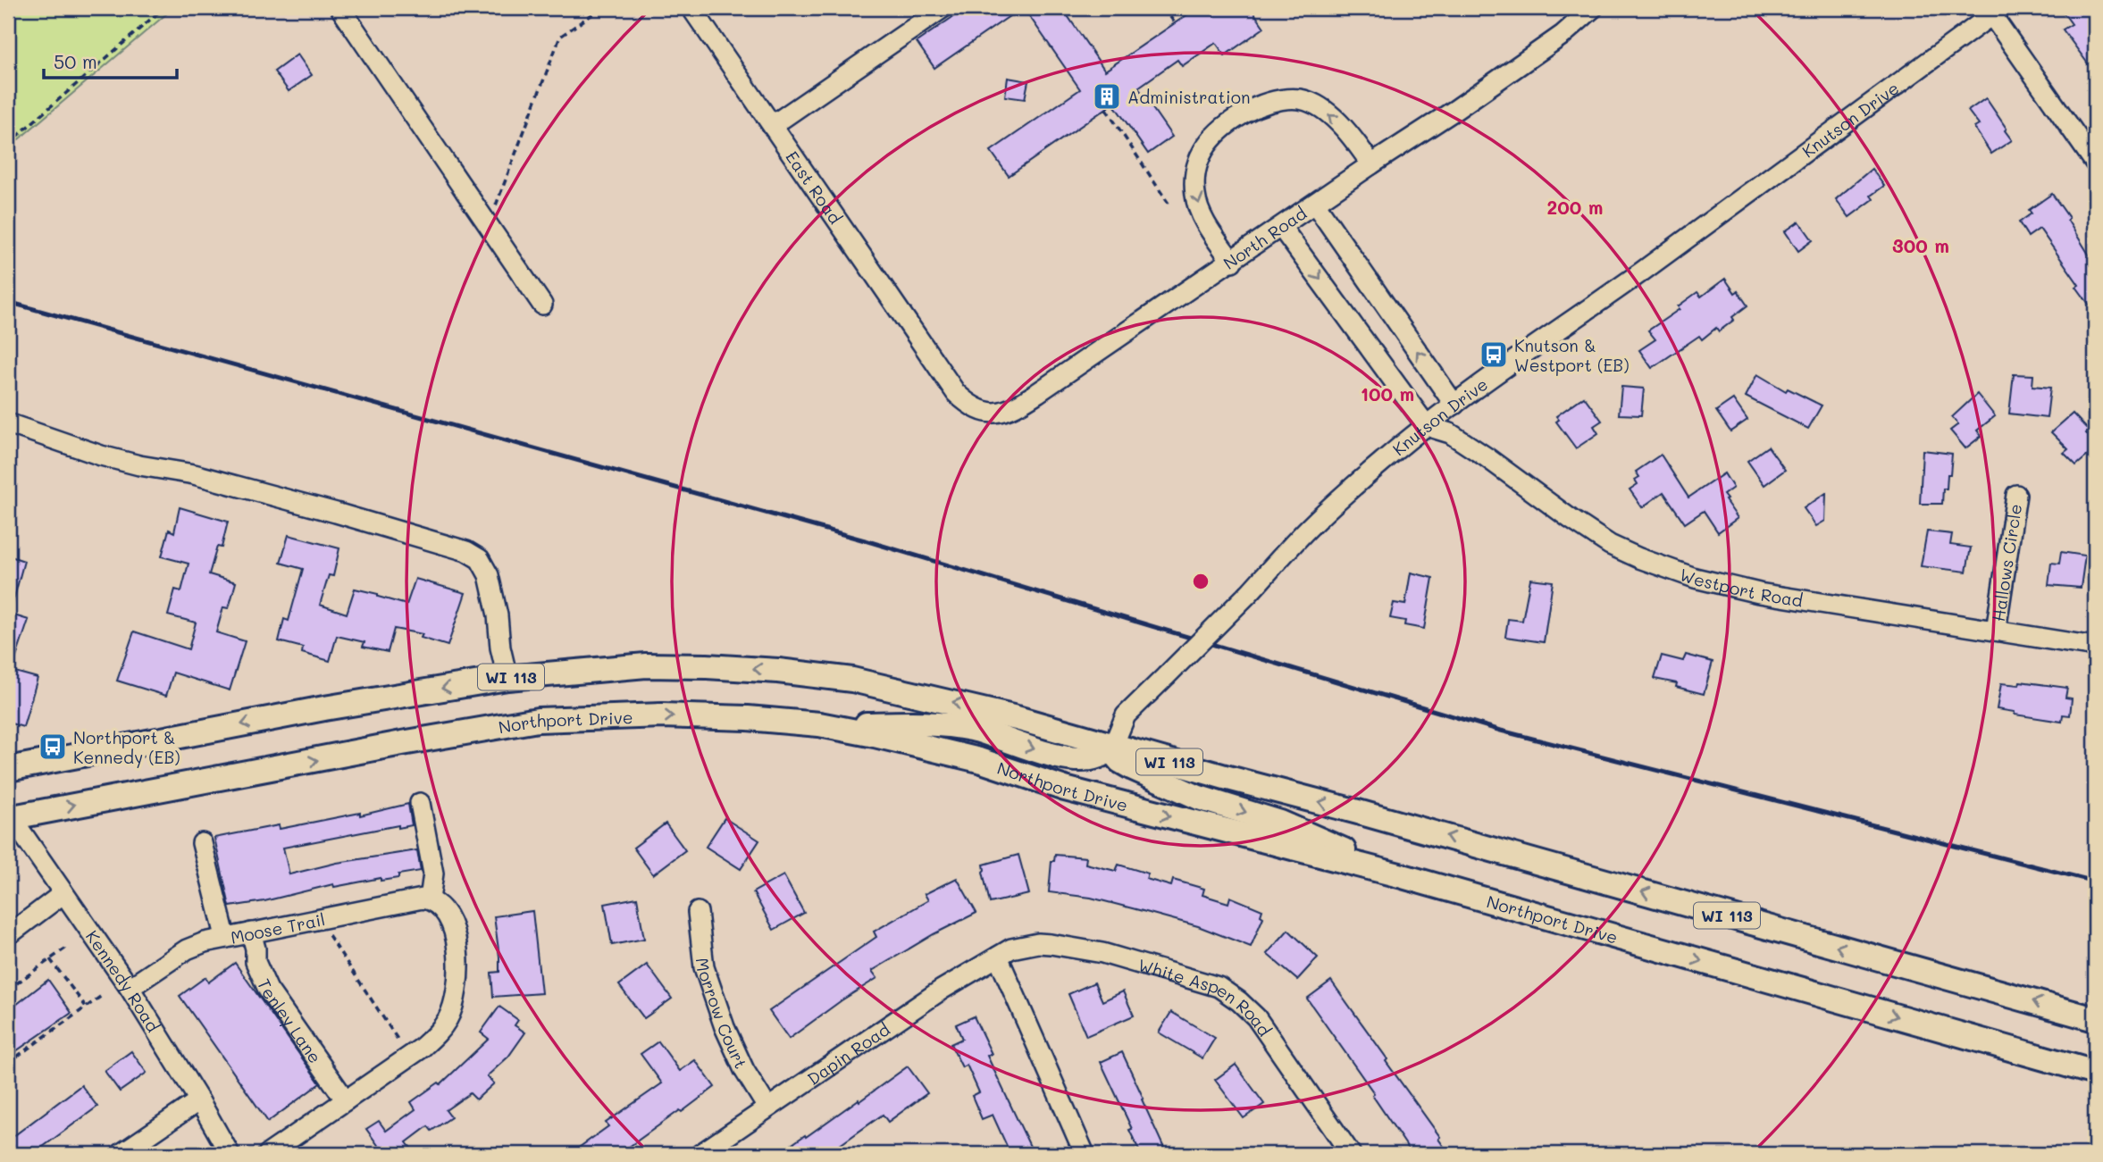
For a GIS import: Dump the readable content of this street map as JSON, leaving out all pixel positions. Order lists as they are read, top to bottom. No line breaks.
{"streets":{"main road":["WI 113","Northport Drive"],"street":["Knutson Drive","East Road","North Road","Hallows Circle","Westport Road","Moose Trail","Kennedy Road","White Aspen Road","Morrow Court","Tenley Lane","Dapin Road"]},"crossings":[["Knutson Drive","Westport Road"],["Knutson Drive","WI 113"],["East Road","North Road"],["Hallows Circle","Westport Road"],["Northport Drive","Kennedy Road"],["Moose Trail","Kennedy Road"],["Moose Trail","Tenley Lane"],["White Aspen Road","Dapin Road"],["Morrow Court","Dapin Road"]],"places":{"building":["Administration"],"bus stop":["Knutson & Westport (EB)","Northport & Kennedy (EB)"]},"scale_bar":"50 m","rings":["200 m","300 m","100 m"]}
